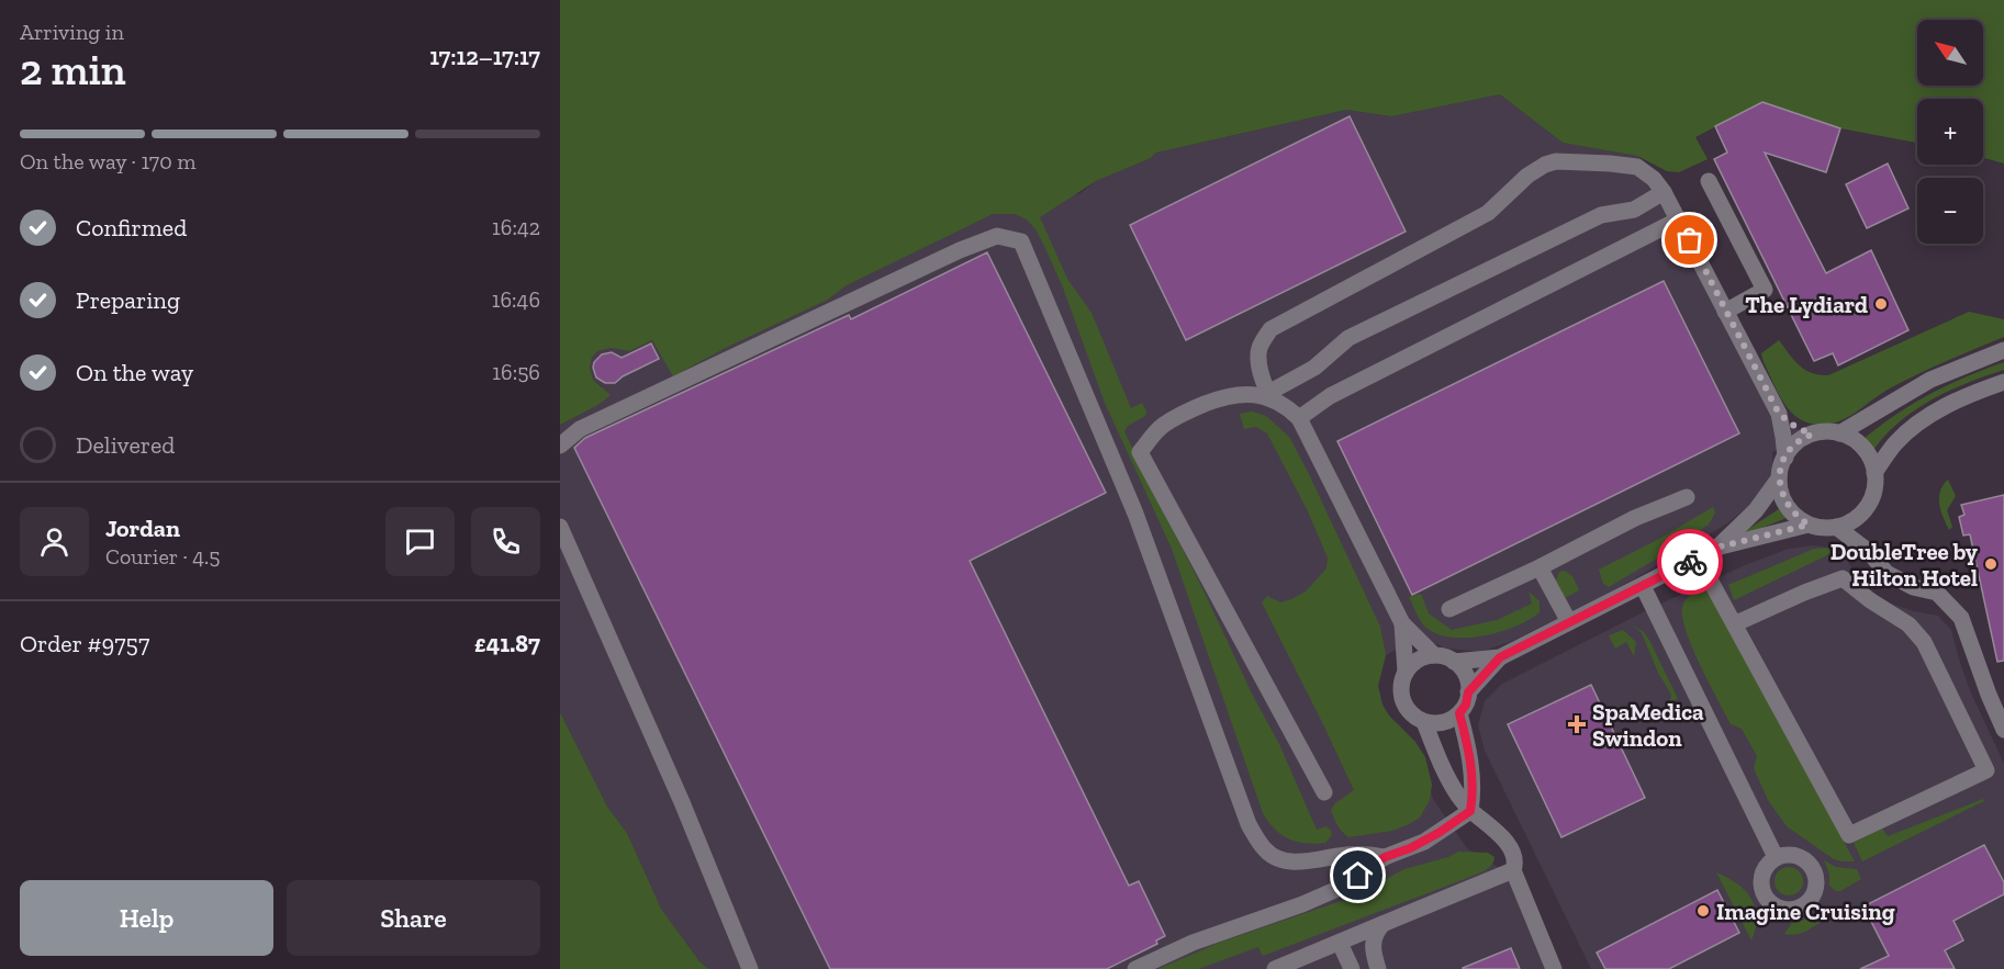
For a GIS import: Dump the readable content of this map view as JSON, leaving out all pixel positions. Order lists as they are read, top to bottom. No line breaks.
{"places":{"other":["The Lydiard","DoubleTree by Hilton Hotel","Imagine Cruising"],"health":["SpaMedica Swindon"]},"north":"top left","page":{"heading":["2 min","Arriving in","17:12–17:17"],"panel":["Jordan","Courier · 4.5","Order #9757","£41.87"],"map_buttons":["+","−"],"bar":"On the way · 170 m","list":[["Confirmed","16:42"],["Preparing","16:46"],["On the way","16:56"],"Delivered"],"buttons":["Help","Share"]}}
